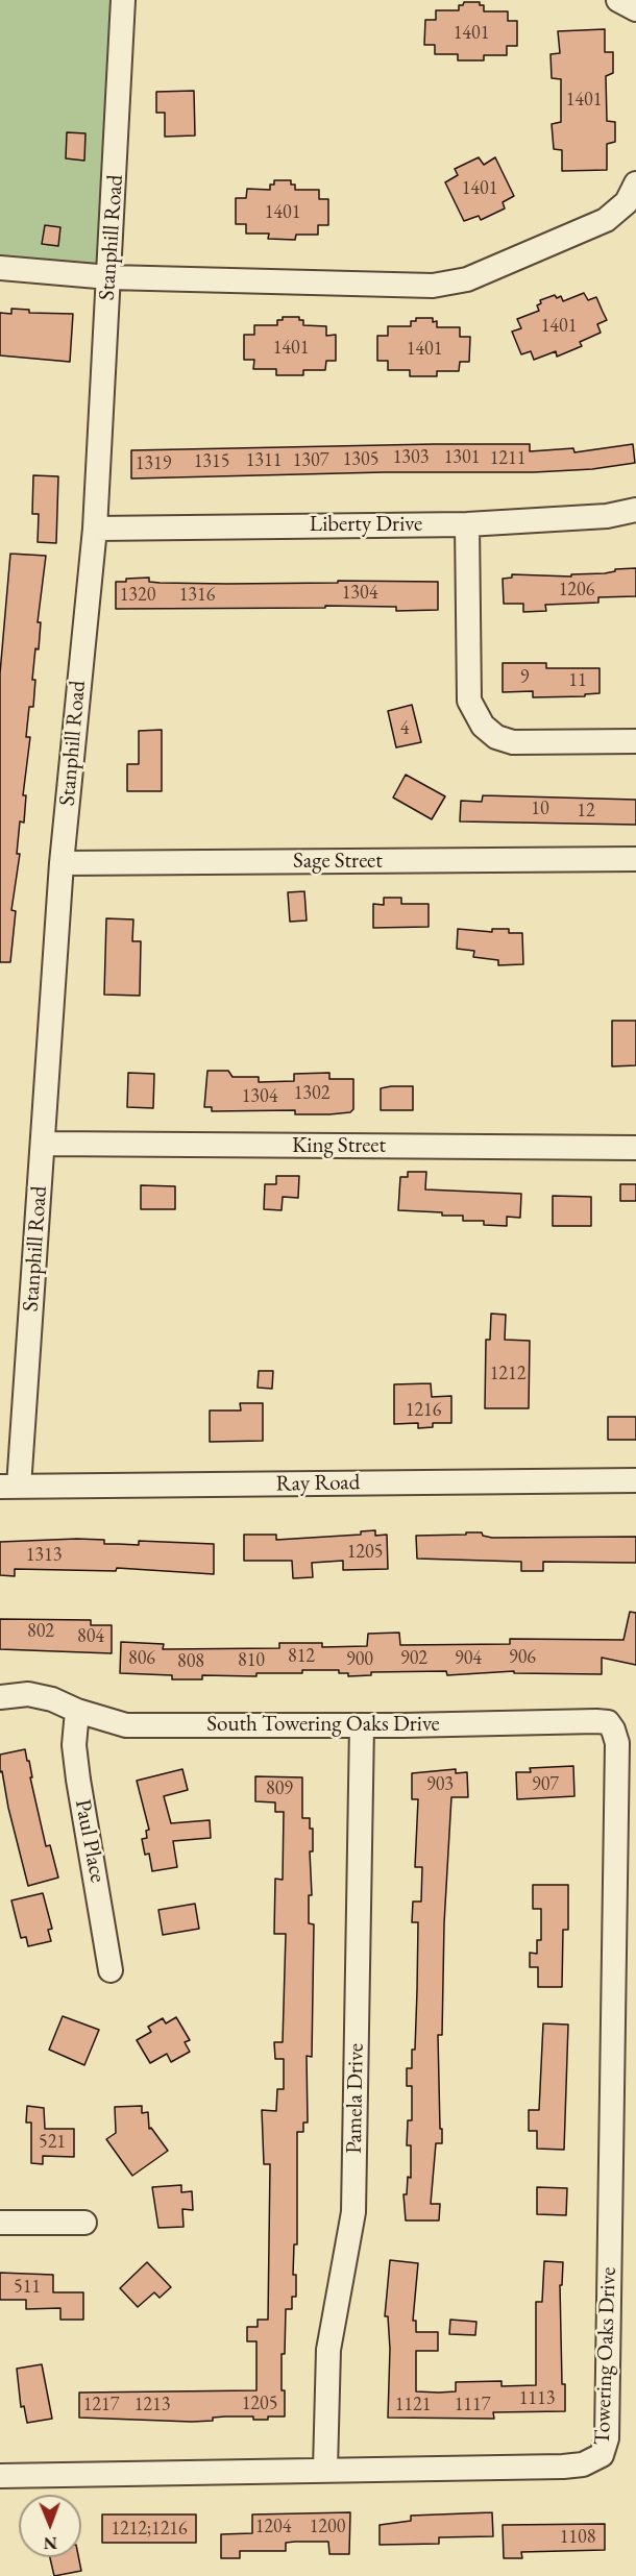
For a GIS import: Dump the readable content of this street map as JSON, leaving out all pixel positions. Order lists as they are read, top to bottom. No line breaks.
{"streets":{"street":["Stanphill Road","Liberty Drive","Sage Street","King Street","Ray Road","South Towering Oaks Drive","Paul Place","Pamela Drive","Towering Oaks Drive"]},"crossings":[["Stanphill Road","Liberty Drive"],["Stanphill Road","Sage Street"],["Stanphill Road","King Street"],["Stanphill Road","Ray Road"],["South Towering Oaks Drive","Paul Place"],["South Towering Oaks Drive","Pamela Drive"],["South Towering Oaks Drive","Towering Oaks Drive"],["Pamela Drive","Towering Oaks Drive"]],"house_numbers":["1401","1401","1401","1401","1401","1401","1401","1303","1301","1211","1305","1311","1307","1315","1319","1206","1304","1320","1316","9","11","4","10","12","1302","1304","1212","1216","1205","1313","802","804","812","906","806","902","904","900","810","808","903","907","809","521","511","1113","1205","1217","1213","1121","1117","1204","1200","1212;1216","1108"],"north":"bottom"}
